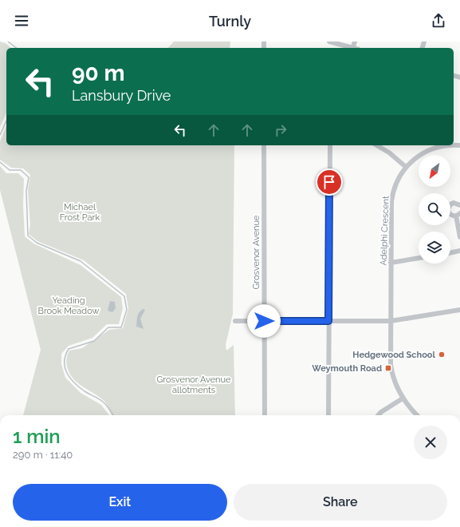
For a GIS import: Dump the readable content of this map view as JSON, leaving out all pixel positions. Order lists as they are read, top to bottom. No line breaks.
{"streets":{"street":["Adelphi Crescent","Grosvenor Avenue"]},"parks":["Michael Frost Park","Yeading Brook Meadow","Grosvenor Avenue allotments"],"places":{"other":["Hedgewood School"],"transit":["Weymouth Road"]},"north":"bottom left","page":{"header":"Turnly","turn":["90 m","Lansbury Drive"],"heading":["1 min","290 m · 11:40"],"buttons":["Exit","Share"]}}
